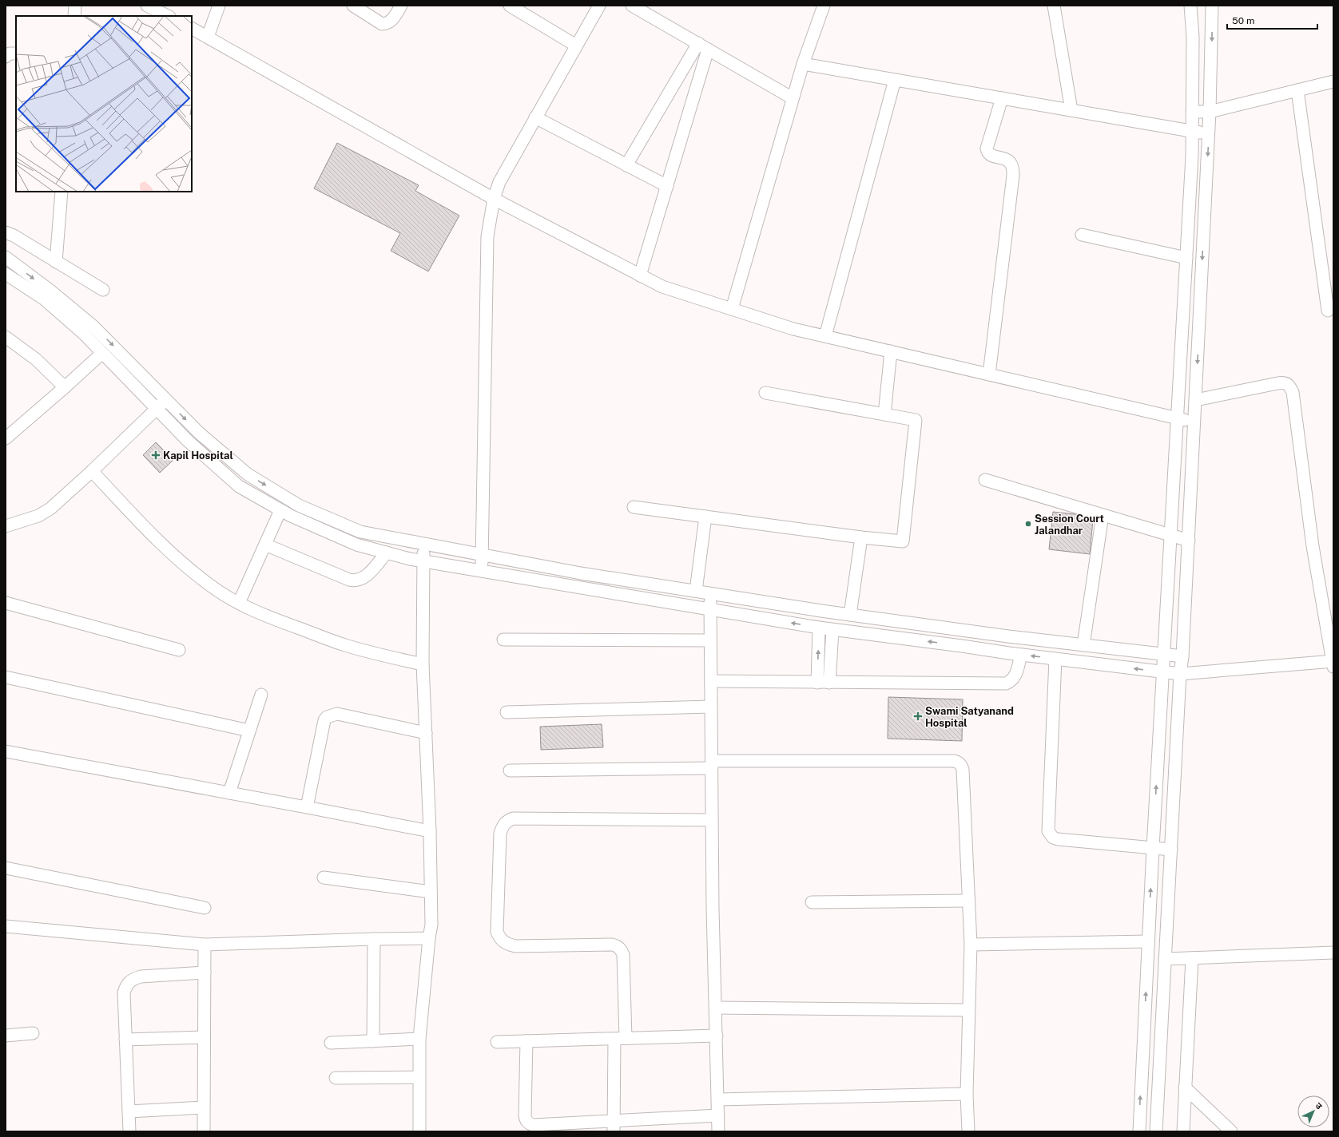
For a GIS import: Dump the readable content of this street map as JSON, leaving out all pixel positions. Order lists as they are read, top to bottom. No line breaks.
{"places":{"health":["Kapil Hospital","Swami Satyanand Hospital"],"other":["Session Court Jalandhar"]},"scale_bar":"50 m","north":"top right"}
